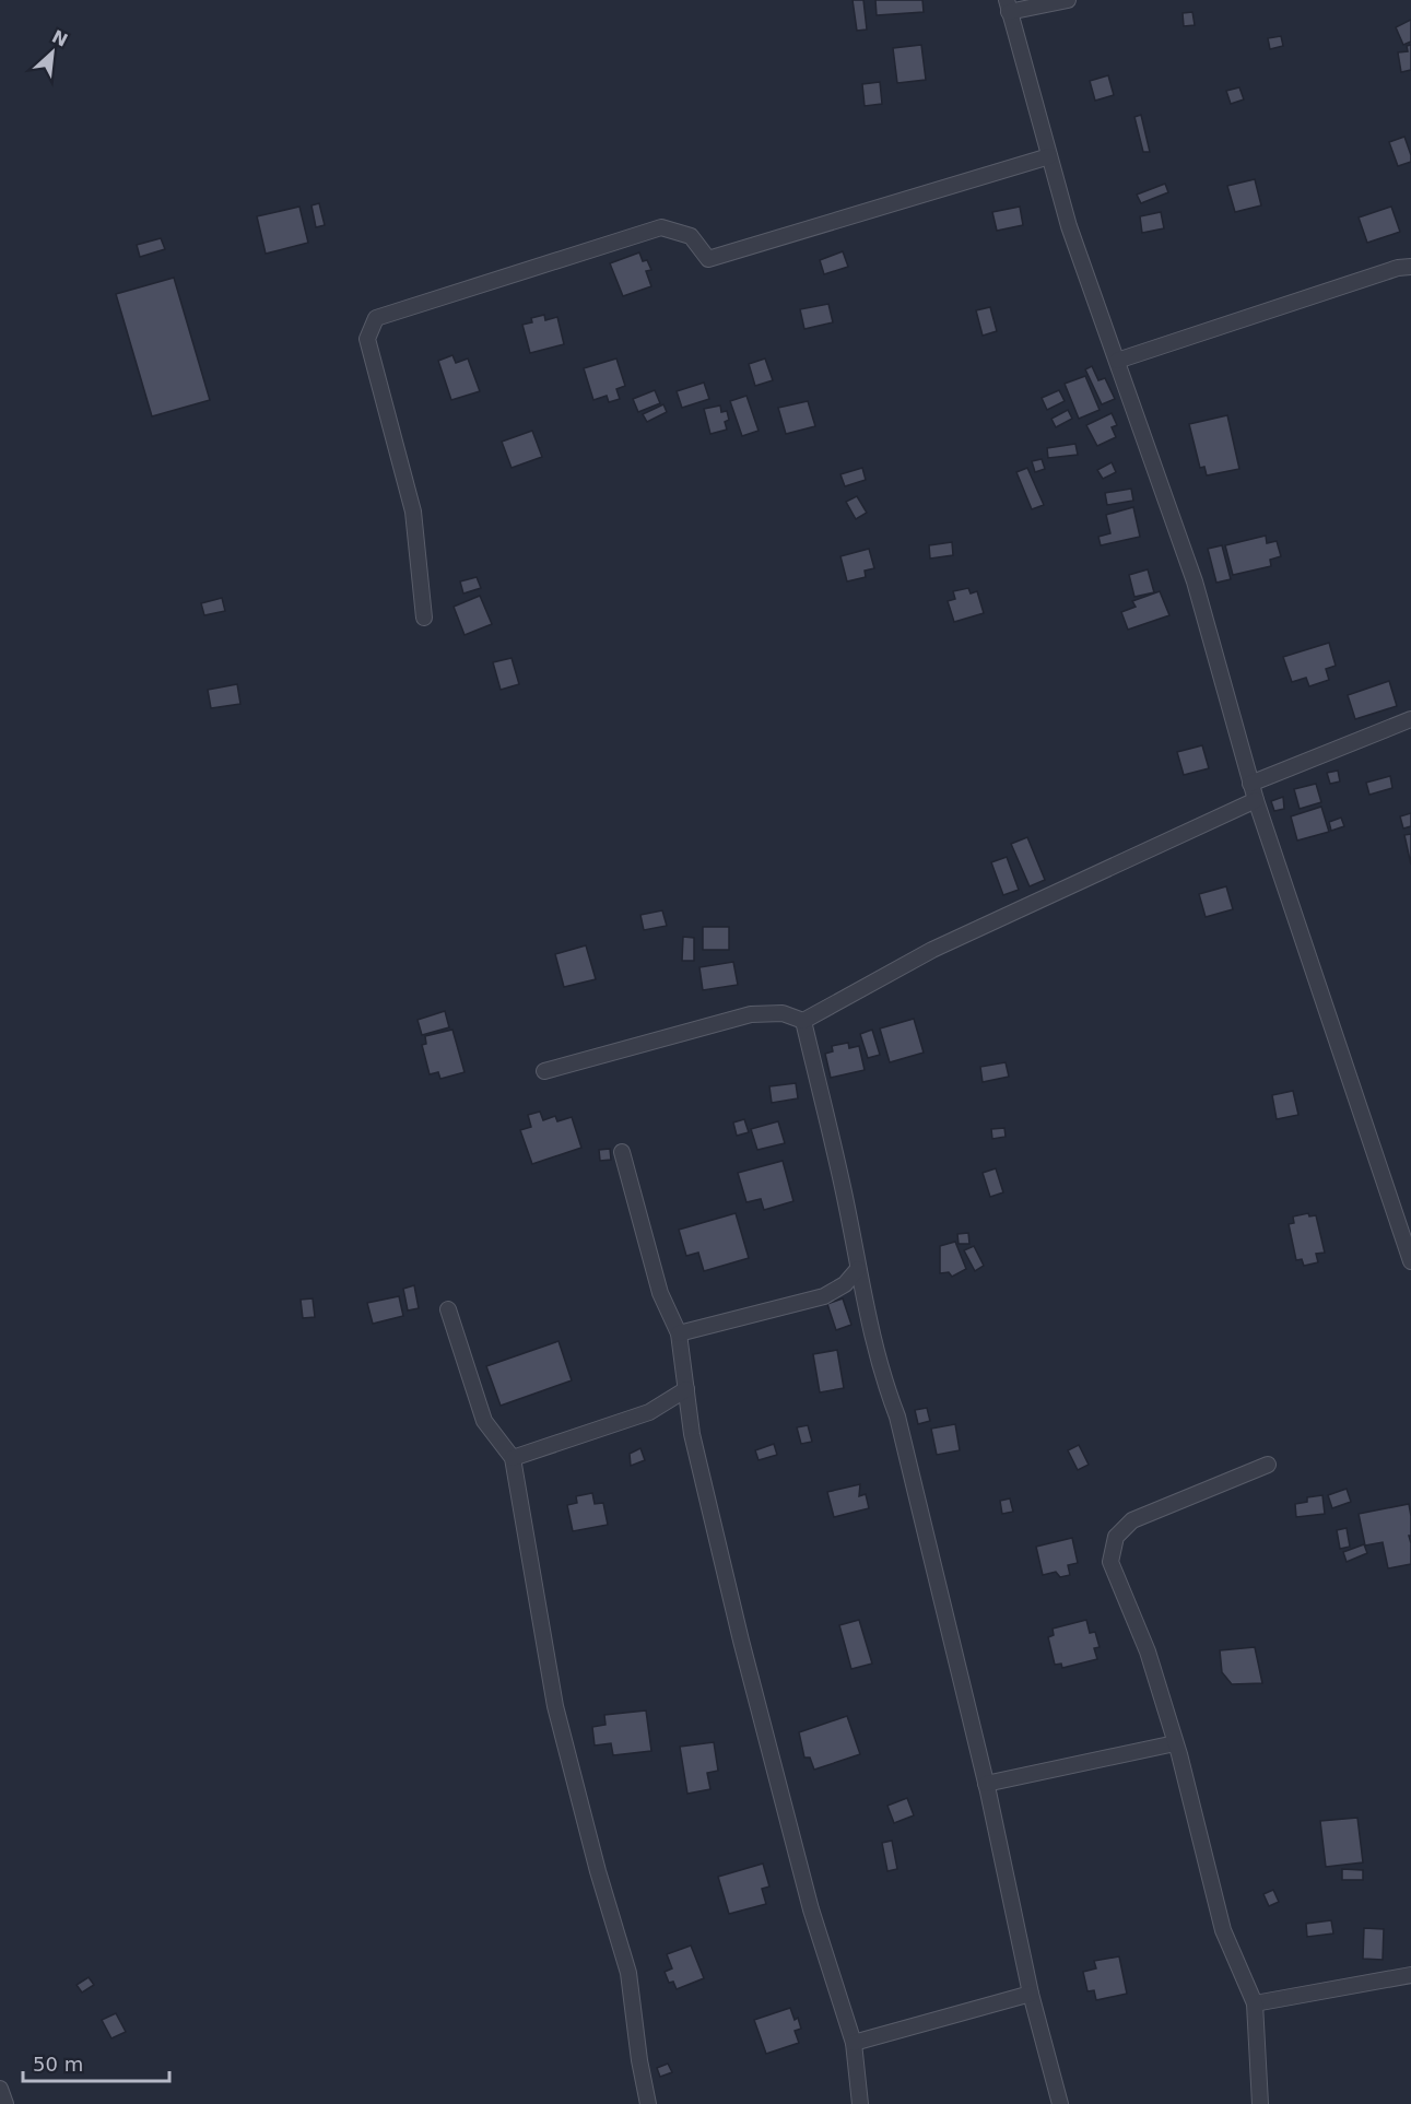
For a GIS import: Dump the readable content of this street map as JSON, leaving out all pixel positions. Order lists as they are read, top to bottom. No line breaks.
{"scale_bar":"50 m","north":"top right"}
